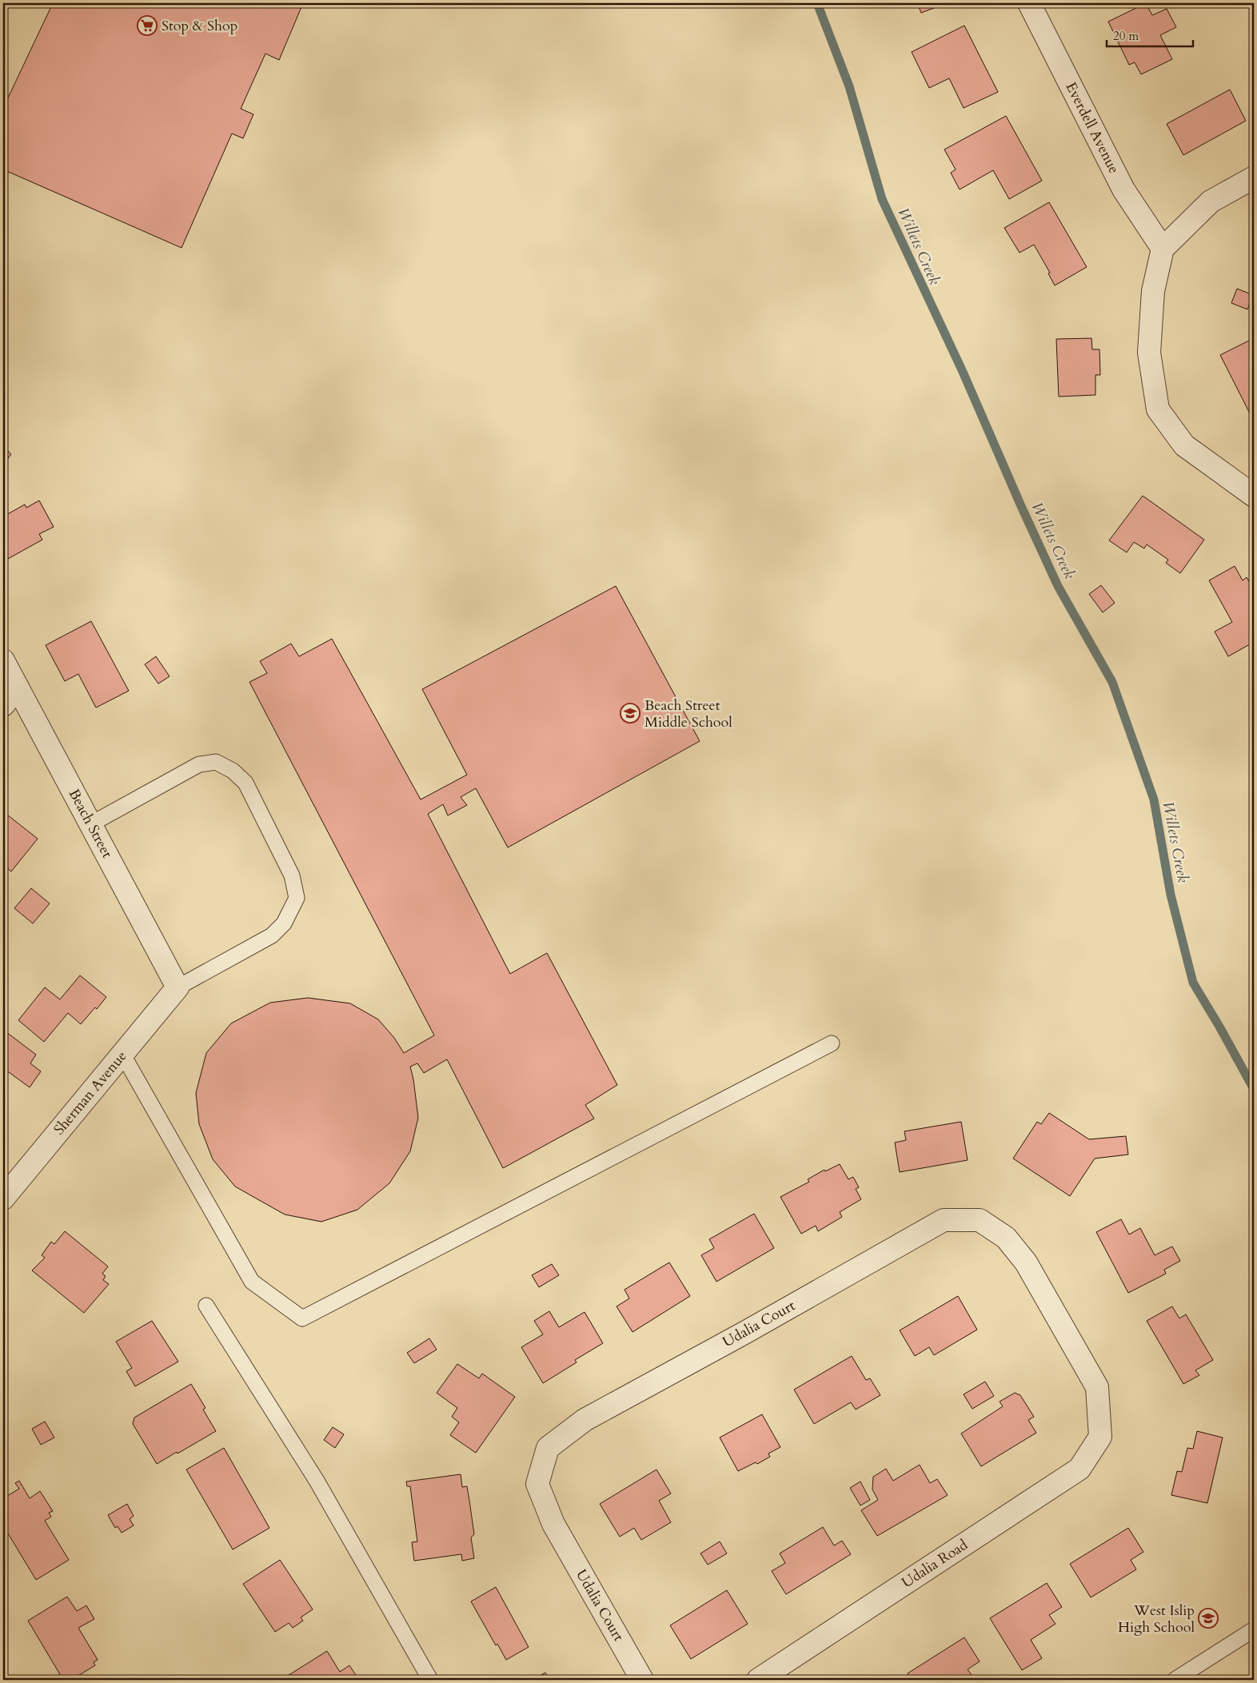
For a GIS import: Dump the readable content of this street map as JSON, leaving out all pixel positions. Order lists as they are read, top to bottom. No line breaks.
{"streets":{"street":["Everdell Avenue","Beach Street","Sherman Avenue","Udalia Court","Udalia Road"]},"crossings":[["Beach Street","Sherman Avenue"],["Udalia Court","Udalia Road"]],"water":["Willets Creek"],"places":{"supermarket":["Stop & Shop"],"school or university":["Beach Street Middle School","West Islip High School"]},"scale_bar":"20 m"}
